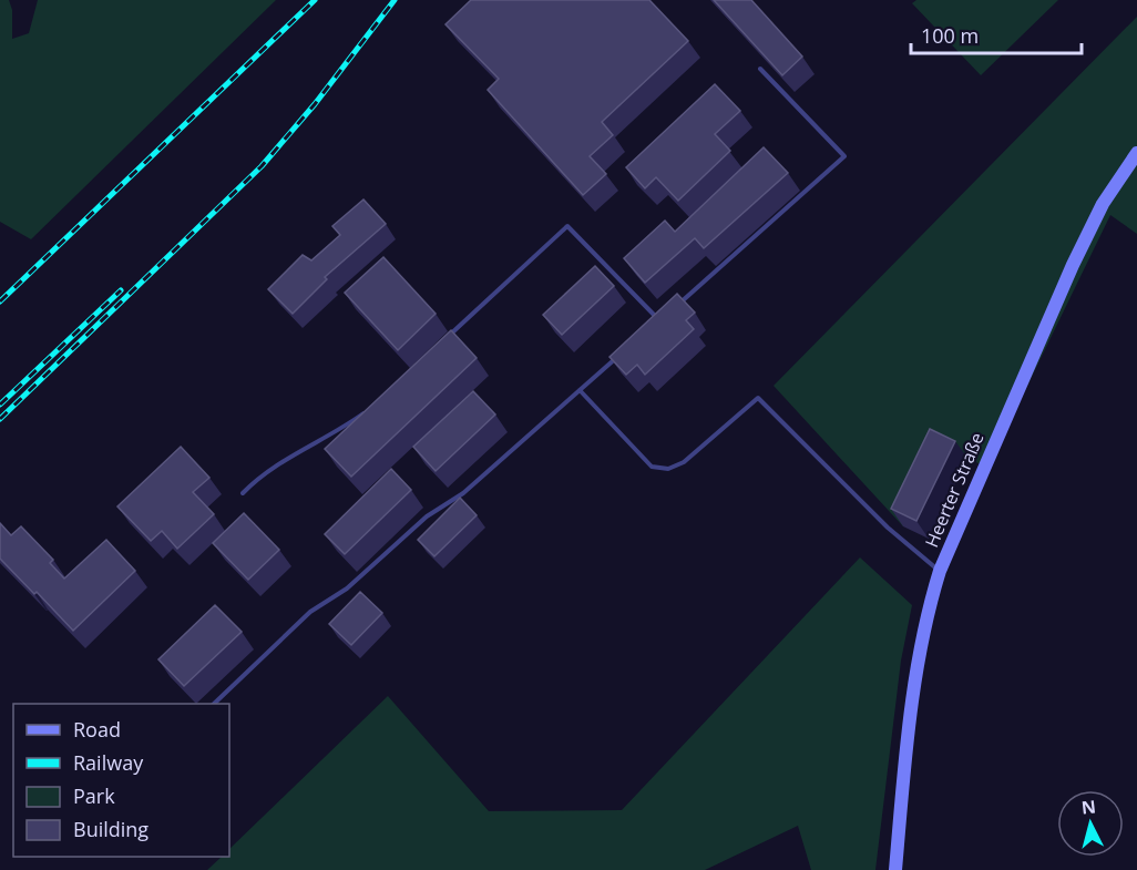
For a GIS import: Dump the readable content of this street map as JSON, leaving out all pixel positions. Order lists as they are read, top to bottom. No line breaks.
{"streets":{"main road":["Heerter Straße"]},"legend":["Road","Railway","Park","Building"],"scale_bar":"100 m","north":"top"}
